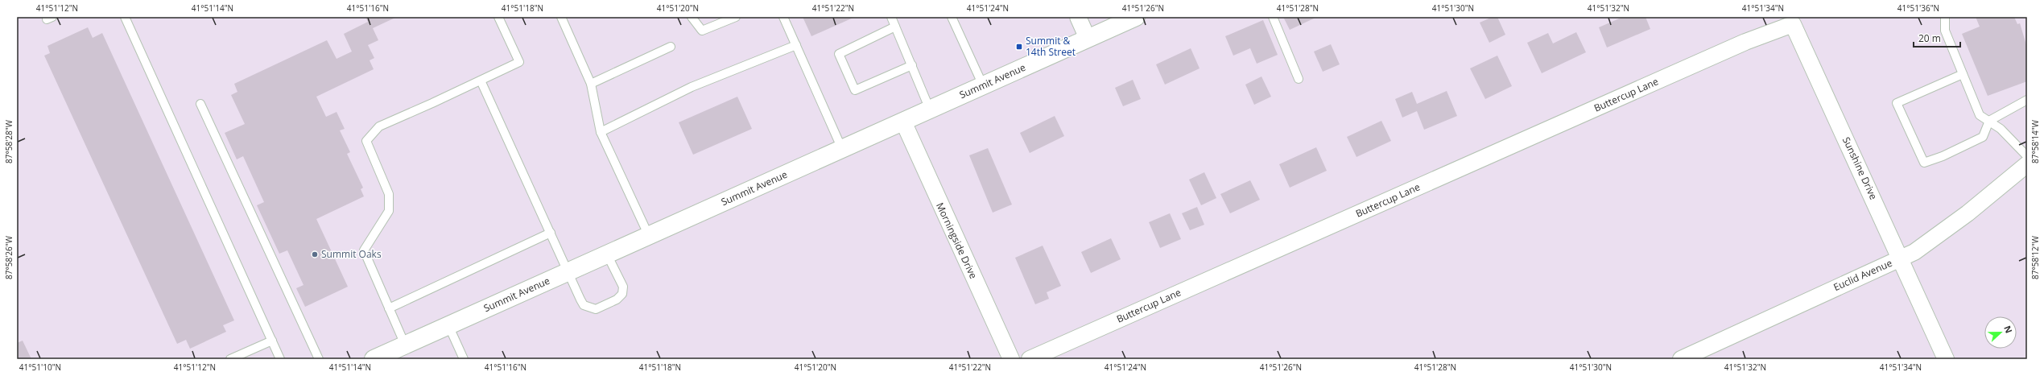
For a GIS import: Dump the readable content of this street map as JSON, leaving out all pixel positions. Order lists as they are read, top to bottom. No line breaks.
{"streets":{"main road":["Summit Avenue"],"street":["Buttercup Lane","Sunshine Drive","Morningside Drive","Euclid Avenue"]},"crossings":[["Summit Avenue","Morningside Drive"],["Buttercup Lane","Sunshine Drive"],["Sunshine Drive","Euclid Avenue"]],"places":{"transit":["Summit & 14th Street"],"other":["Summit Oaks"]},"scale_bar":"20 m","north":"right","coordinates":["41°51'12\"N","41°51'14\"N","41°51'16\"N","41°51'18\"N","41°51'20\"N","41°51'22\"N","41°51'24\"N","41°51'26\"N","41°51'28\"N","41°51'30\"N","41°51'32\"N","41°51'34\"N","41°51'36\"N","87°58'14\"W","87°58'28\"W","87°58'12\"W","87°58'26\"W","41°51'10\"N"]}
